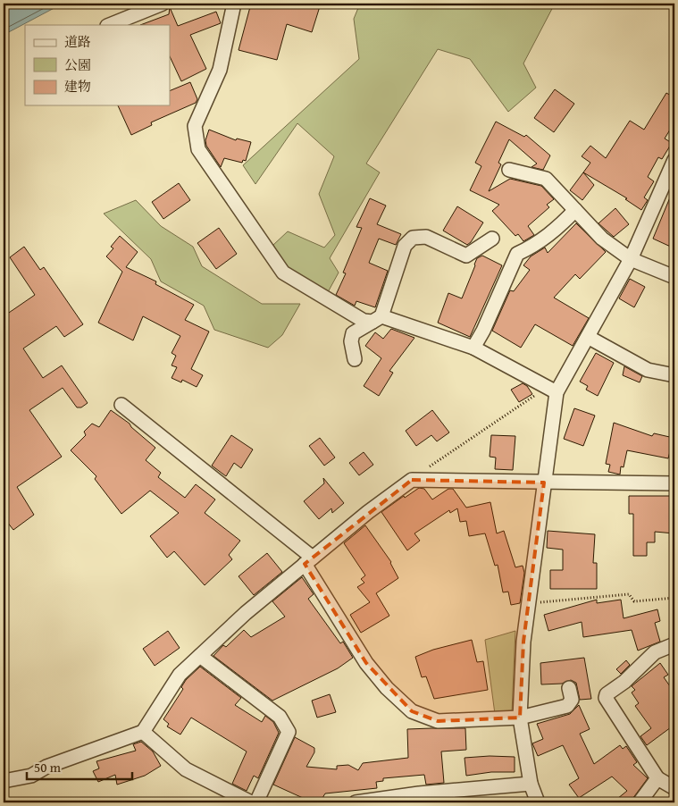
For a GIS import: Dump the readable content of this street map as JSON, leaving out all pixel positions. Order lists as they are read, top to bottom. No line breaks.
{"legend":["道路","公園","建物"],"scale_bar":"50 m"}
